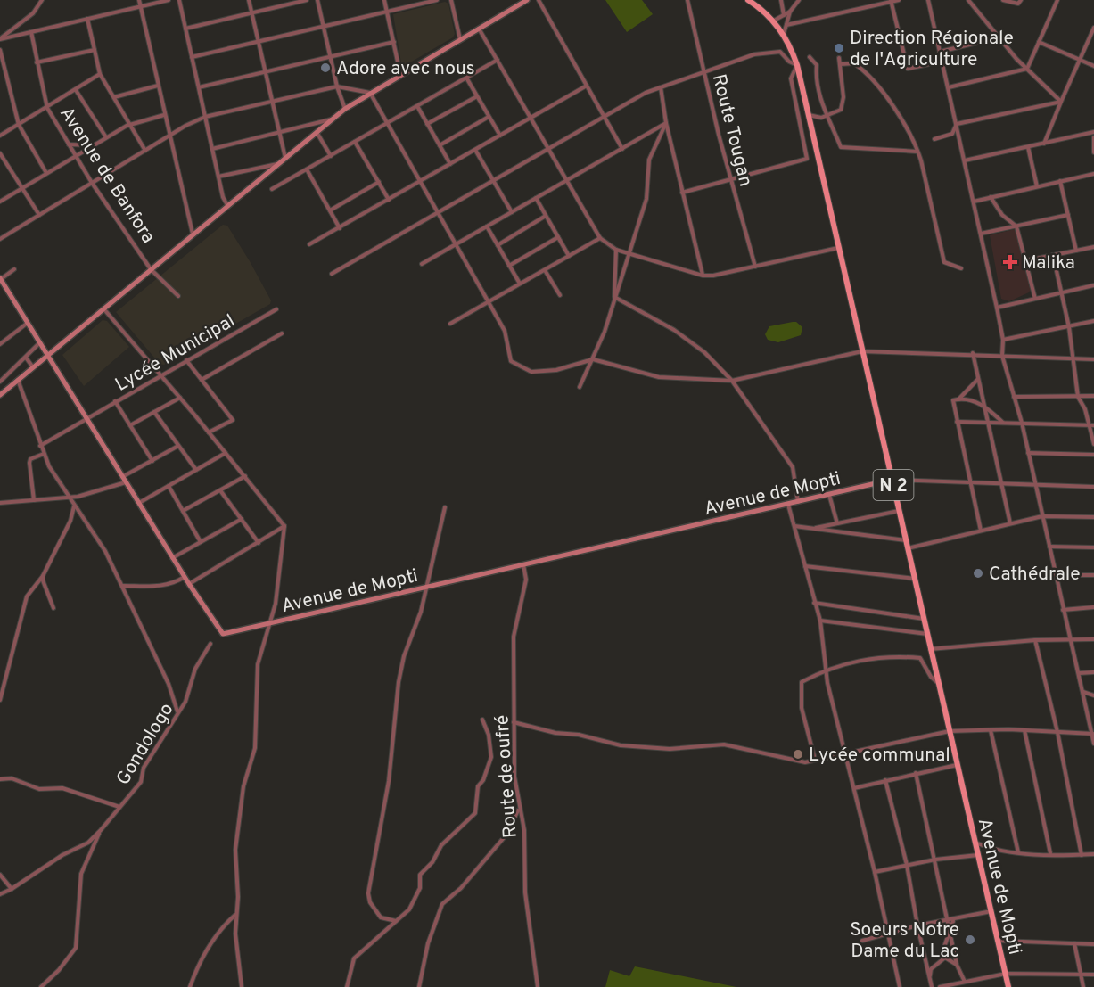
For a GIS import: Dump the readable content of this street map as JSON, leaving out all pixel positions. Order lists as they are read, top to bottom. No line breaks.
{"streets":{"main road":["N 2","Avenue de Mopti"],"street":["Route Tougan","Avenue de Banfora","Lycée Municipal","Gondologo","Route de oufré"]},"crossings":[["Avenue de Banfora","Avenue de Mopti"],["Lycée Municipal","Avenue de Mopti"],["Avenue de Mopti","Route de oufré"]],"places":{"other":["Direction Régionale de l'Agriculture","Adore avec nous","Cathédrale","Lycée communal","Soeurs Notre Dame du Lac"],"health":["Malika"]}}
